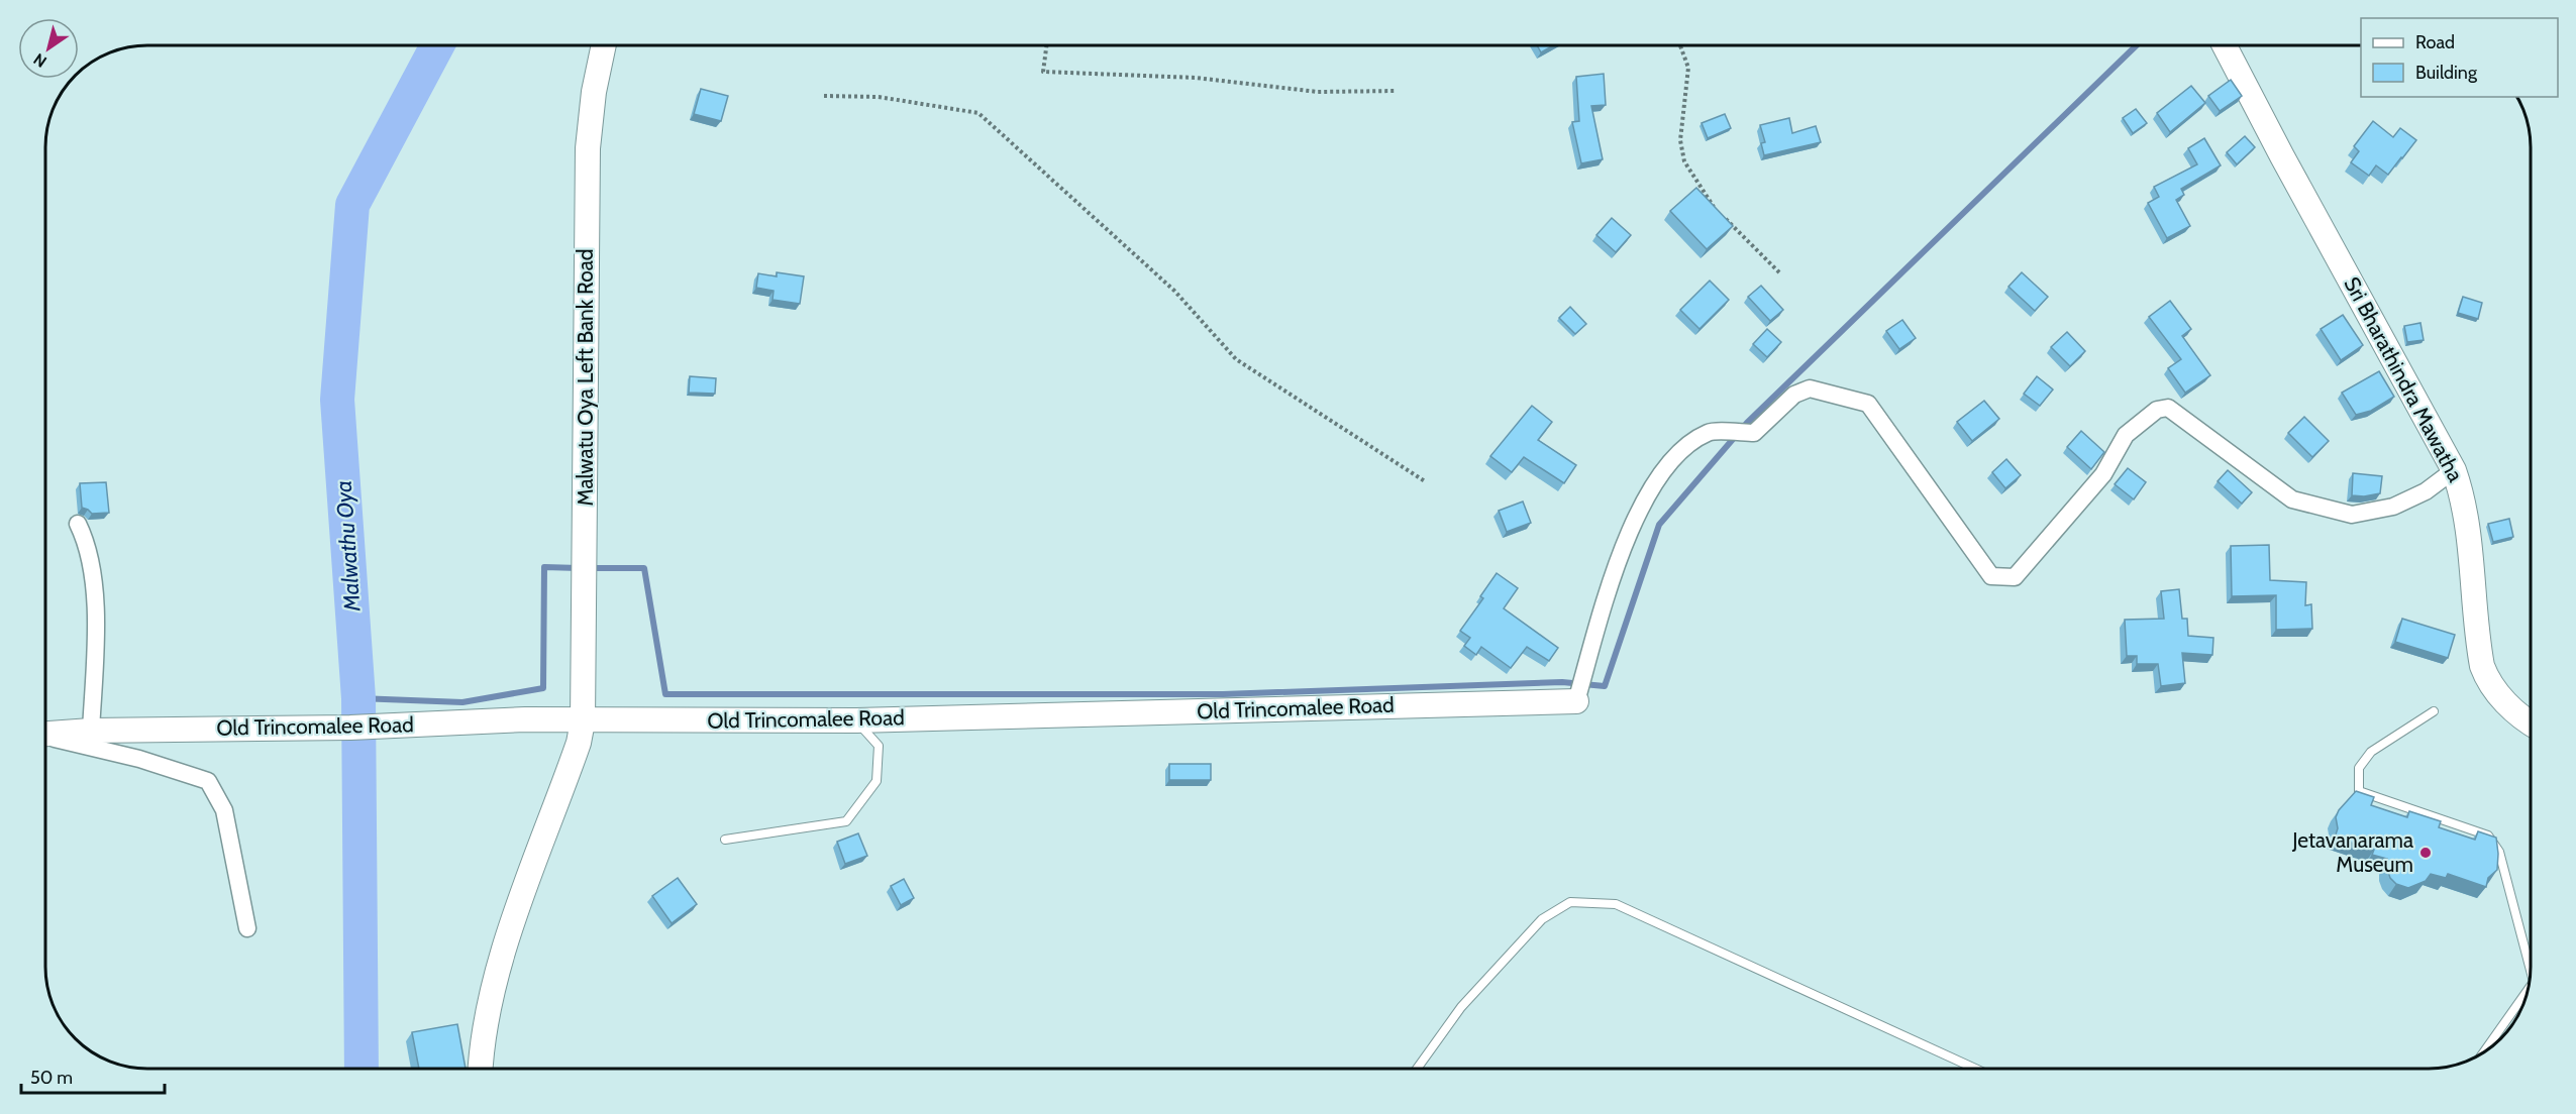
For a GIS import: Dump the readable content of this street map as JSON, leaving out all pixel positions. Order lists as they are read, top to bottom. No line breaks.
{"streets":{"main road":["Malwatu Oya Left Bank Road","Sri Bharathindra Mawatha","Old Trincomalee Road"]},"crossings":[["Malwatu Oya Left Bank Road","Old Trincomalee Road"]],"water":["Malwathu Oya"],"places":["Jetavanarama Museum"],"legend":["Road","Building"],"scale_bar":"50 m","north":"bottom left"}
